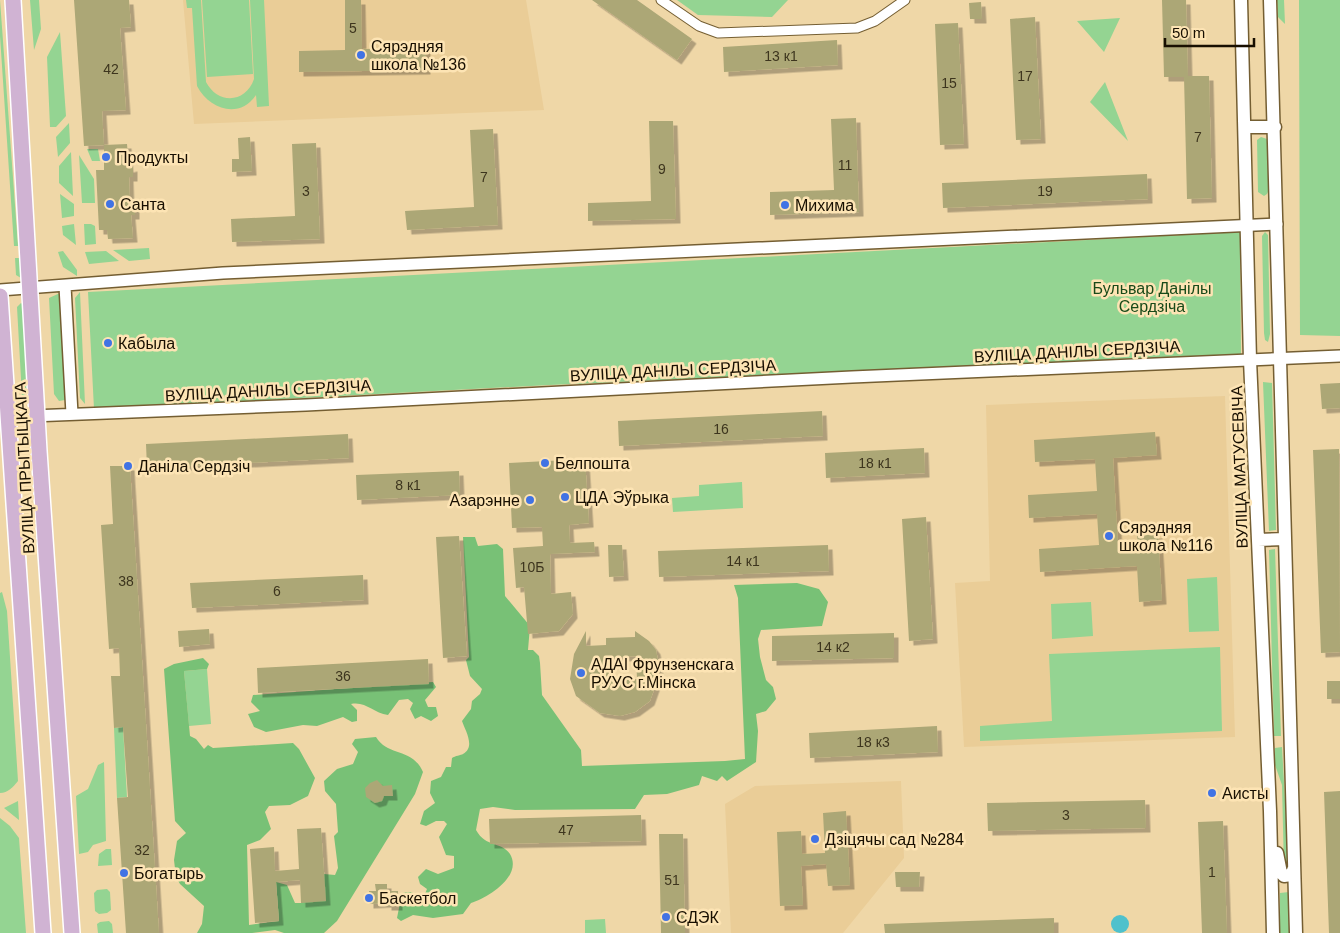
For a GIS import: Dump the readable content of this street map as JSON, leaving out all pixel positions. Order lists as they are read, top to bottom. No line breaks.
{"streets":{"main road":["ВУЛІЦА МАТУСЕВІЧА","ВУЛІЦА ПРЫТЫЦКАГА"],"street":["ВУЛІЦА ДАНІЛЫ СЕРДЗІЧА"]},"crossings":[["ВУЛІЦА ДАНІЛЫ СЕРДЗІЧА","ВУЛІЦА МАТУСЕВІЧА"],["ВУЛІЦА ДАНІЛЫ СЕРДЗІЧА","ВУЛІЦА ПРЫТЫЦКАГА"]],"parks":["Бульвар Данілы Сердзіча"],"places":["Сярэдняя школа №136","Продукты","Санта","Михима","Кабыла","Белпошта","Даніла Сердзіч","ЦДА Эўрыка","Азарэнне","Сярэдняя школа №116","АДАІ Фрунзенскага РУУС г.Мінска","Аисты","Дзіцячы сад №284","Богатырь","Баскетбол","СДЭК"],"house_numbers":["5","13 к1","42","17","15","7","11","9","7","3","19","16","18 к1","8 к1","14 к1","10Б","38","6","14 к2","36","18 к3","3","47","32","1","51"],"scale_bar":"50 m"}
